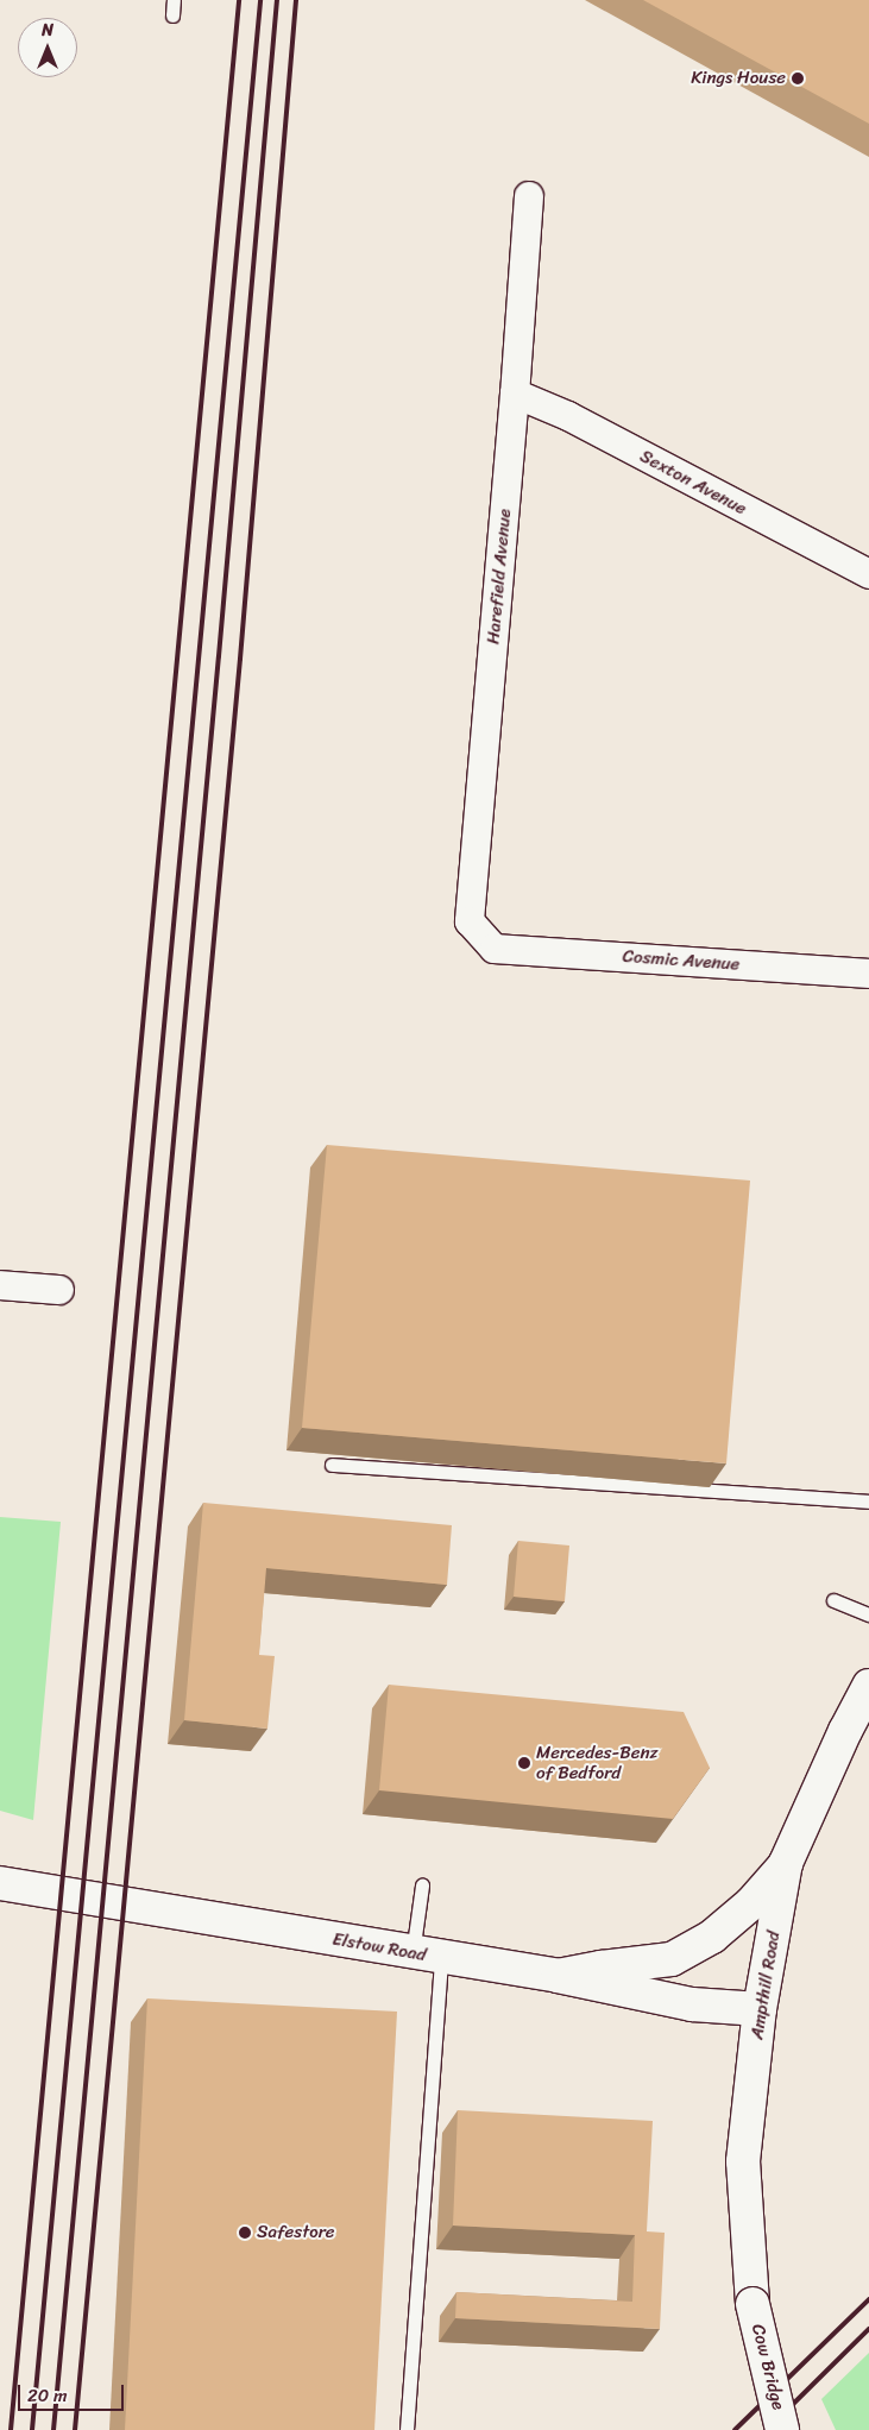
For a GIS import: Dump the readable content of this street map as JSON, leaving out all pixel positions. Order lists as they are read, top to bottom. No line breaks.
{"streets":{"main road":["Elstow Road","Ampthill Road","Cow Bridge"],"street":["Sexton Avenue","Harefield Avenue","Cosmic Avenue"]},"crossings":[["Sexton Avenue","Harefield Avenue"],["Harefield Avenue","Cosmic Avenue"],["Elstow Road","Ampthill Road"],["Ampthill Road","Cow Bridge"]],"places":["Kings House","Mercedes-Benz of Bedford","Safestore"],"scale_bar":"20 m","north":"top"}
